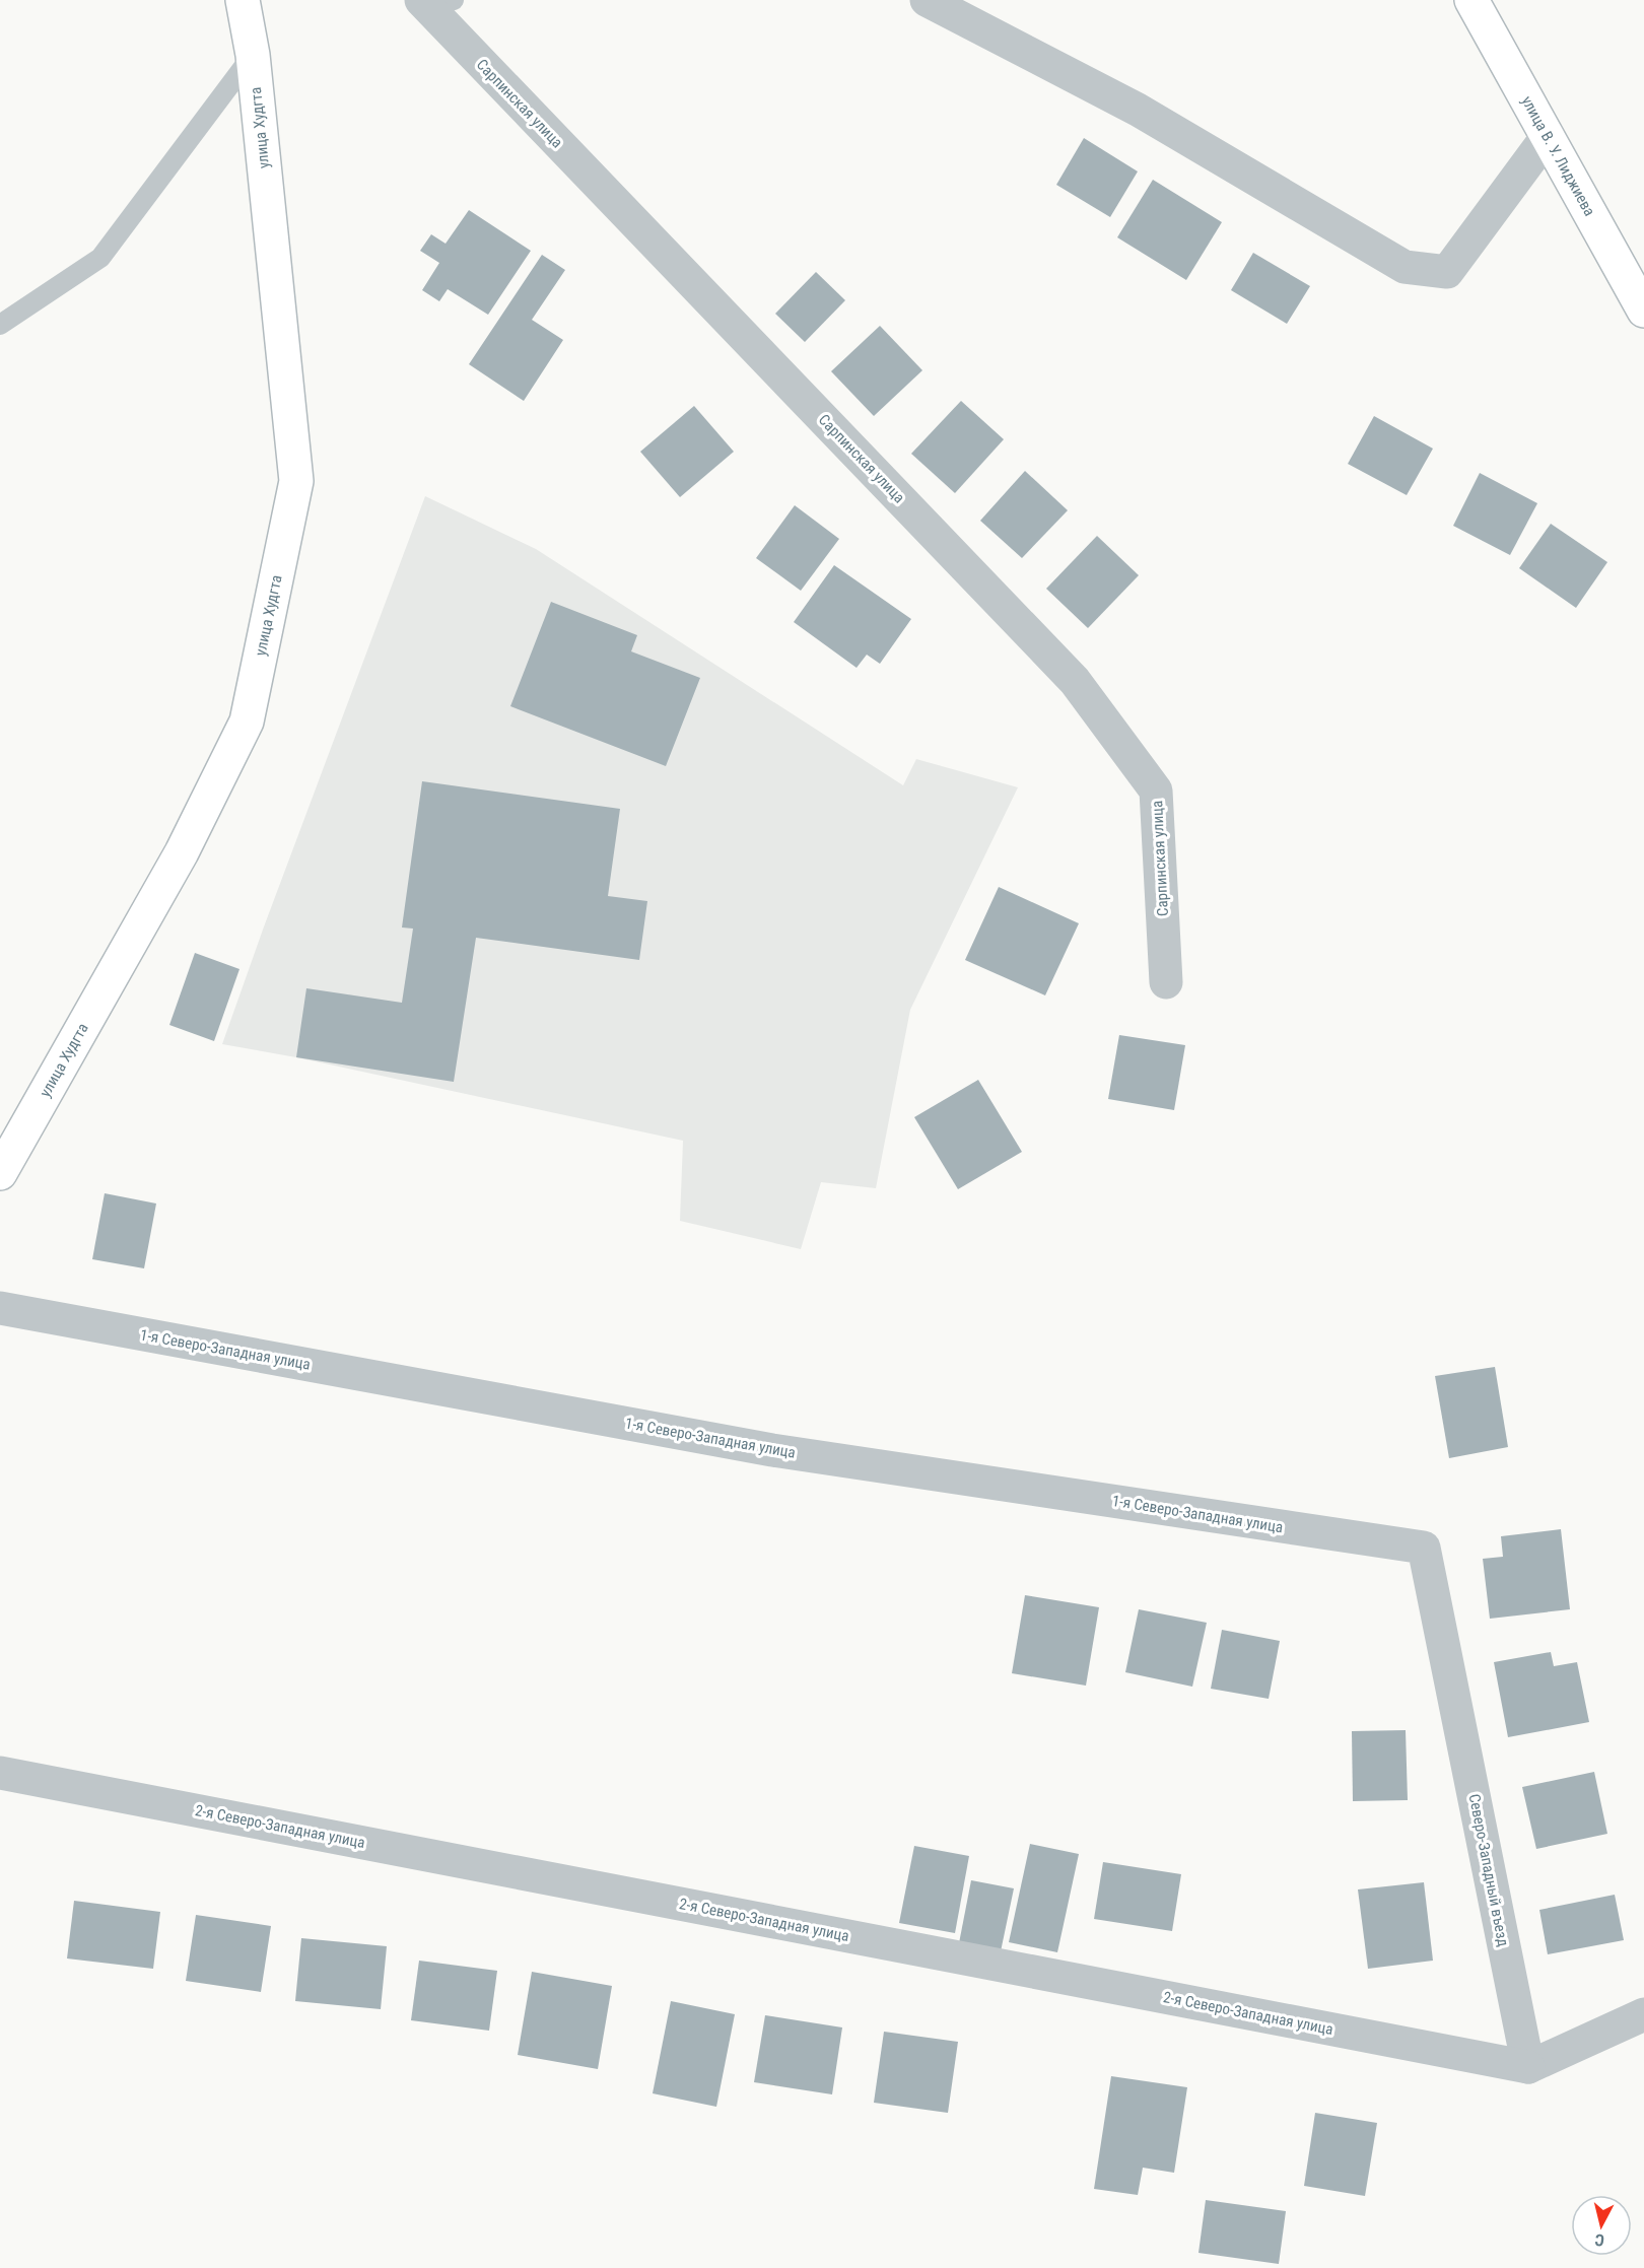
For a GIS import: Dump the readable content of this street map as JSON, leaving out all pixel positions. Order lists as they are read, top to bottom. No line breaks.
{"streets":{"street":["Сарпинская улица","улица Худгта","улица В. У. Лиджиева","1-я Северо-Западная улица","2-я Северо-Западная улица","Северо-Западный въезд"]},"crossings":[["1-я Северо-Западная улица","Северо-Западный въезд"],["2-я Северо-Западная улица","Северо-Западный въезд"]],"north":"bottom"}
